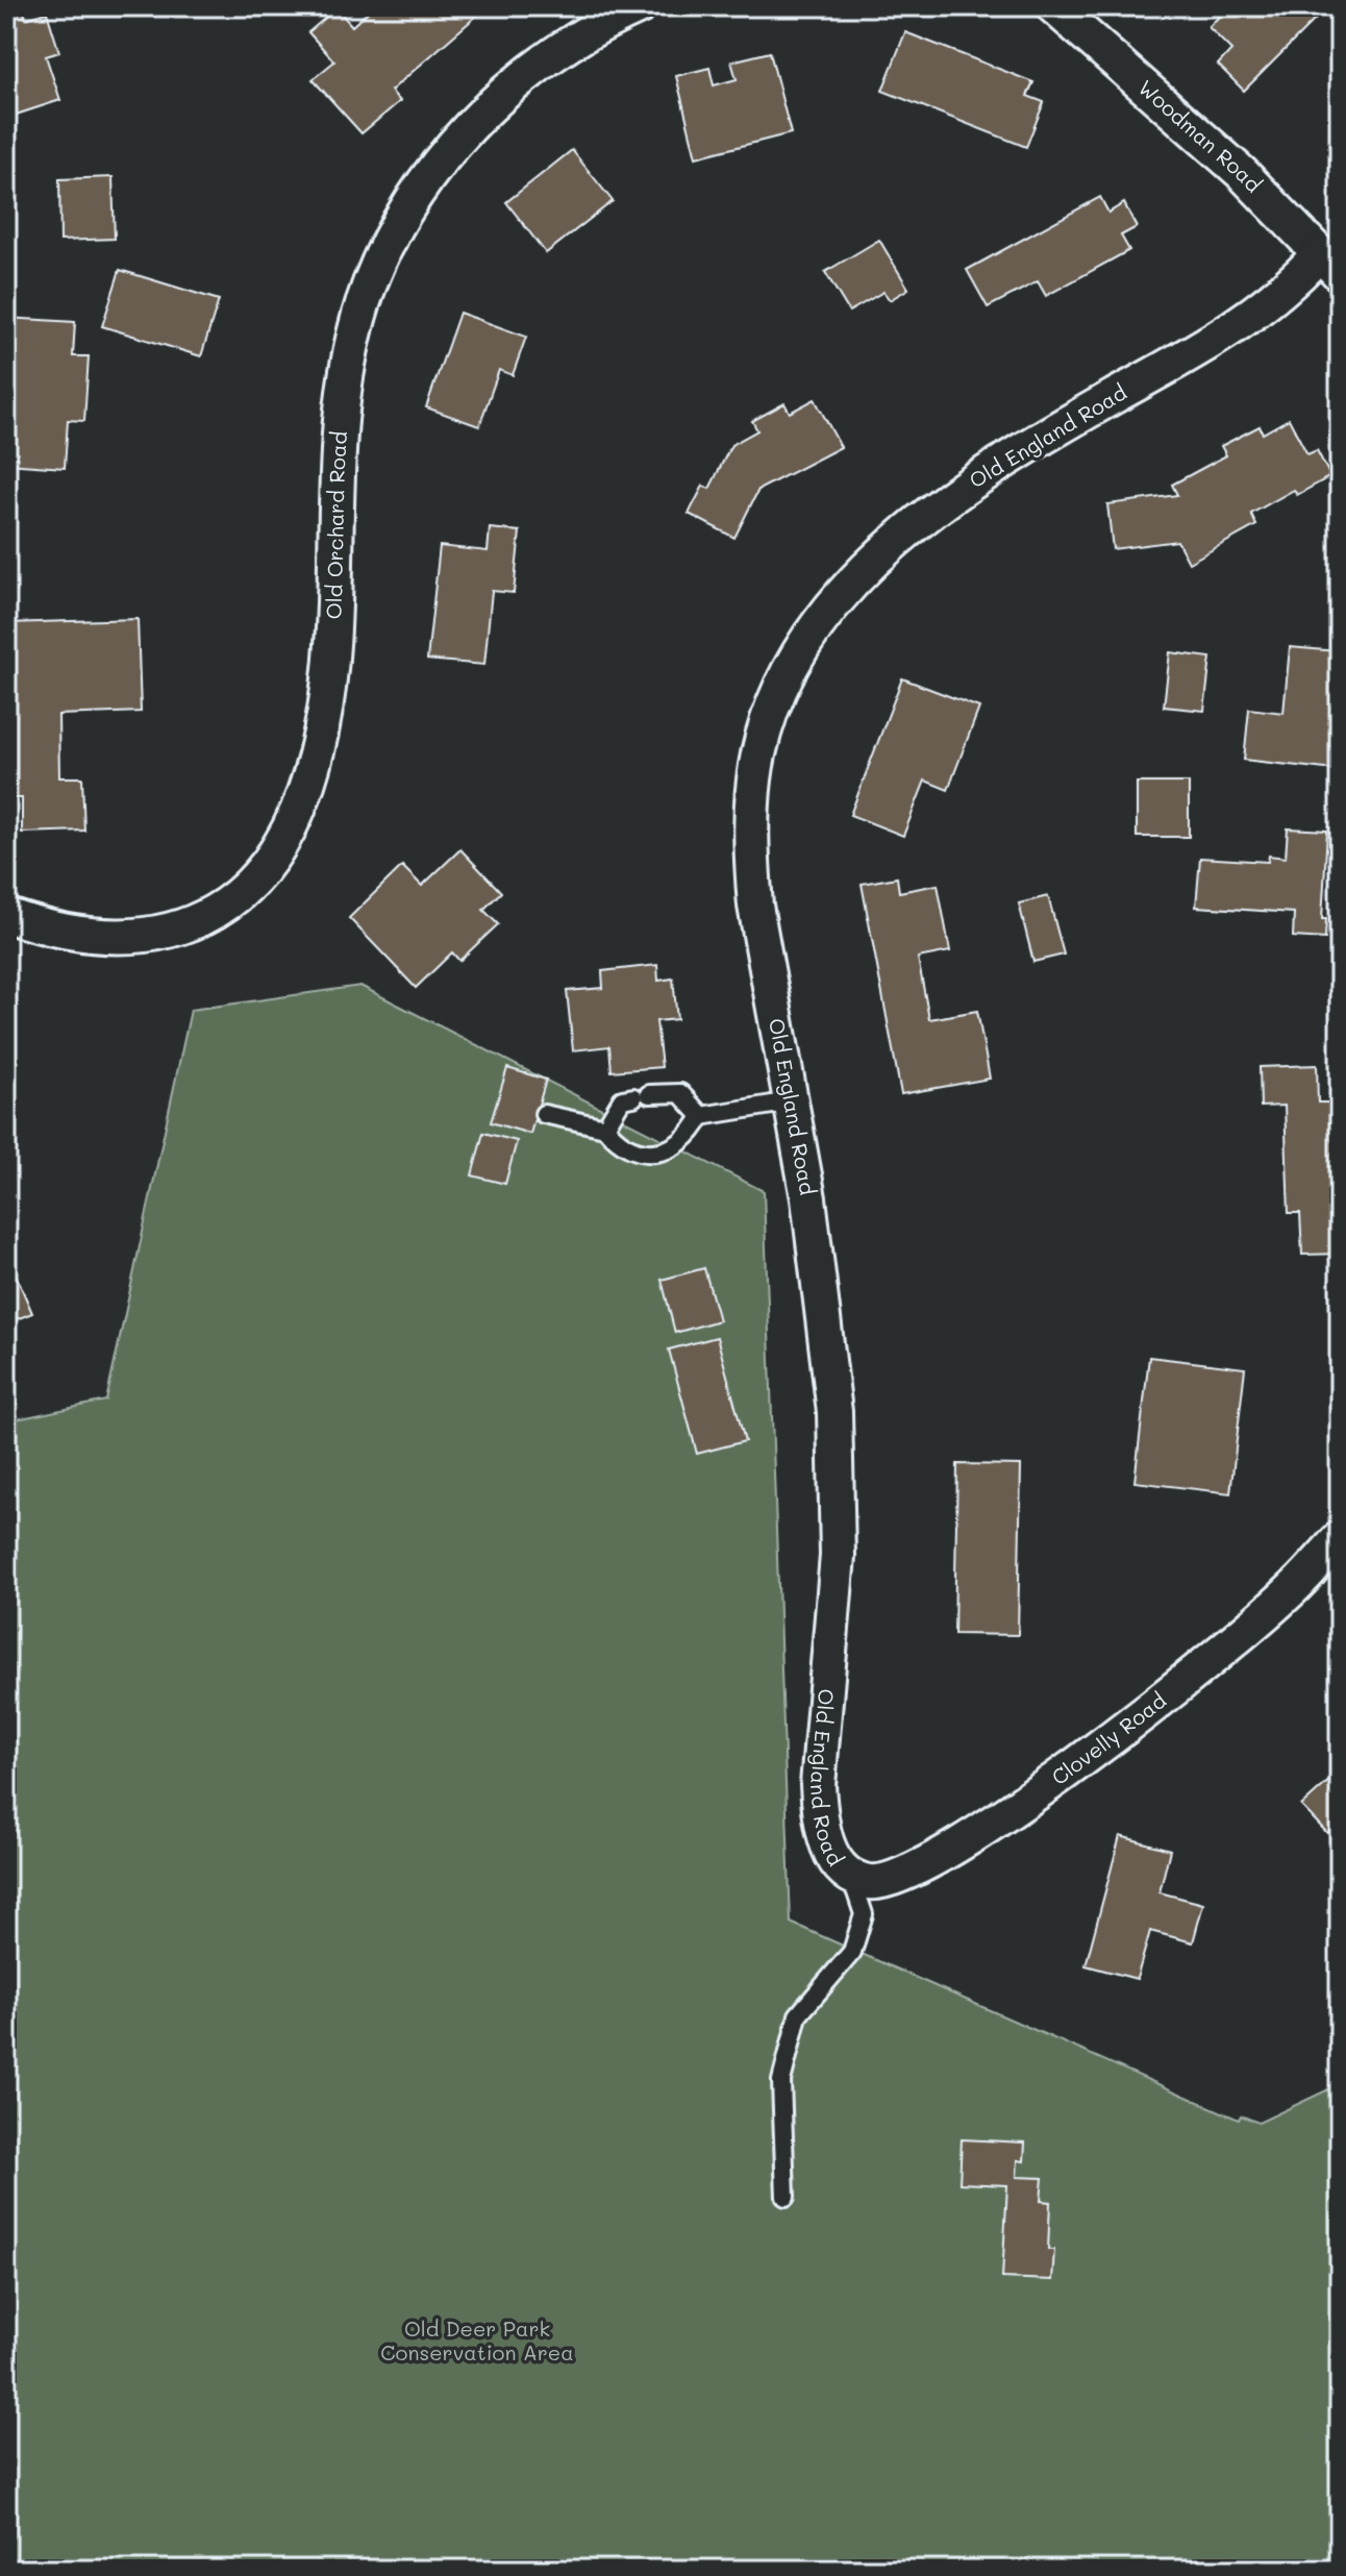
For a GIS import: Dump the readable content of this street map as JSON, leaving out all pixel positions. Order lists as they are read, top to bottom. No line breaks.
{"streets":{"street":["Woodman Road","Old England Road","Old Orchard Road","Clovelly Road"]},"crossings":[["Woodman Road","Old England Road"],["Old England Road","Clovelly Road"]],"parks":["Old Deer Park Conservation Area"]}
